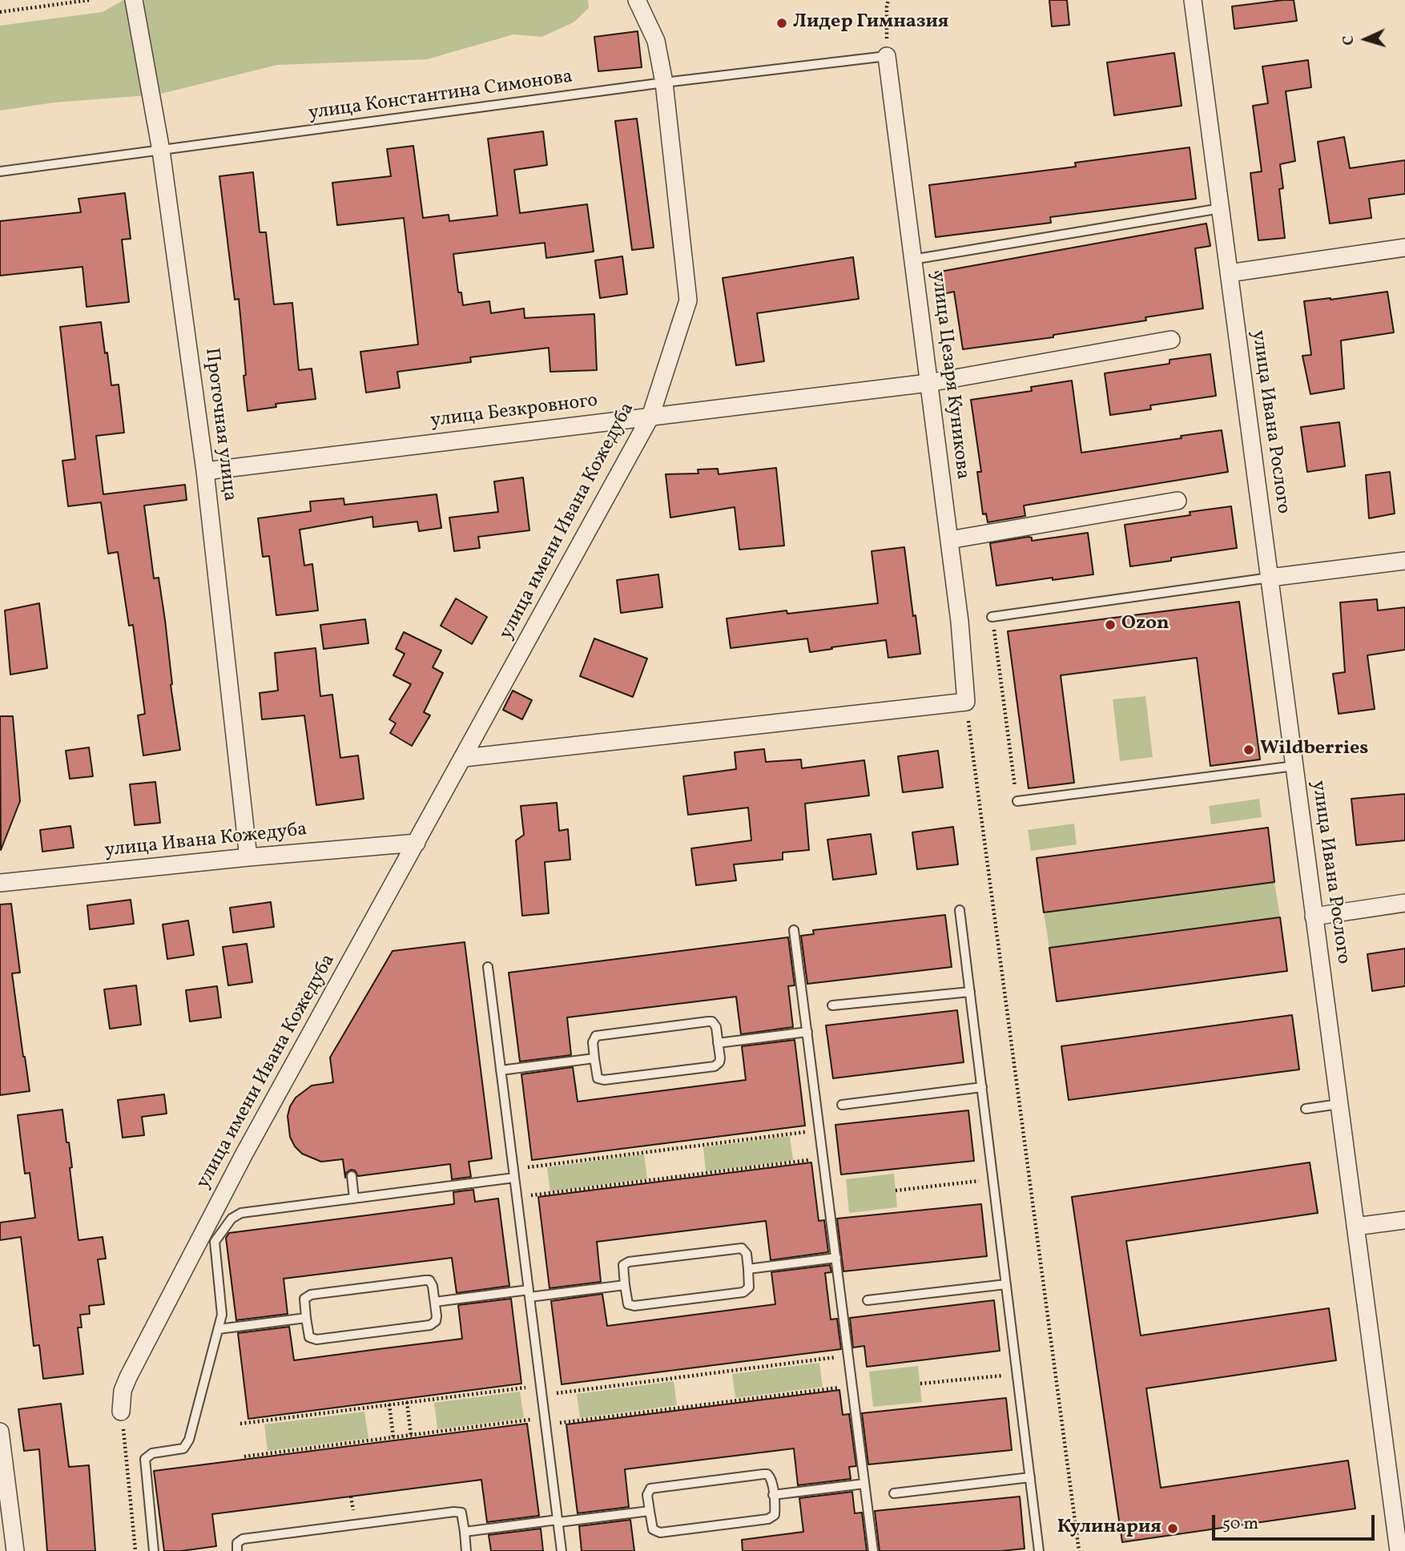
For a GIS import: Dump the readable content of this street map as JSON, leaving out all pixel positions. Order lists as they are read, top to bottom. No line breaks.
{"streets":{"street":["улица Цезаря Куникова","улица Безкровного","улица Ивана Рослого","Проточная улица","улица имени Ивана Кожедуба","улица Ивана Кожедуба"],"lane":["улица Константина Симонова"]},"crossings":[["улица Константина Симонова","улица Цезаря Куникова"],["улица Константина Симонова","Проточная улица"],["улица Константина Симонова","улица имени Ивана Кожедуба"],["улица Цезаря Куникова","улица Безкровного"],["улица Безкровного","Проточная улица"],["улица Безкровного","улица имени Ивана Кожедуба"],["Проточная улица","улица Ивана Кожедуба"],["улица имени Ивана Кожедуба","улица Ивана Кожедуба"]],"places":["Лидер Гимназия","Ozon","Wildberries","Кулинария"],"scale_bar":"50 m","north":"left"}
